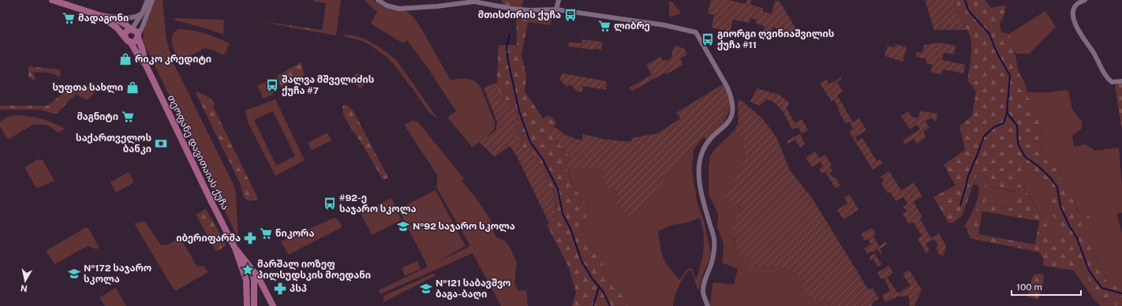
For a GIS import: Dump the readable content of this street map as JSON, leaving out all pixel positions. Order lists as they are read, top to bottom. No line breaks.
{"streets":{"main road":["თეოფანე დავითაიას ქუჩა"]},"places":{"bus stop":["მთისძირის ქუჩა","გიორგი ღვინიაშვილის ქუჩა #11","შალვა მშველიძის ქუჩა #7","#92-ე საჯარო სკოლა"],"supermarket":["მადაგონი","ლიბრე","მაგნიტი","ნიკორა"],"shop":["რიკო კრედიტი","სუფთა სახლი"],"bank":["საქართველოს ბანკი"],"school or university":["№92 საჯარო სკოლა","№172 საჯარო სკოლა","№121 საბავშვო ბაგა-ბაღი"],"pharmacy":["იბერიფარმა","პსპ"],"place":["მარშალ იოზეფ პილსუდსკის მოედანი"]},"scale_bar":"100 m","north":"bottom"}
